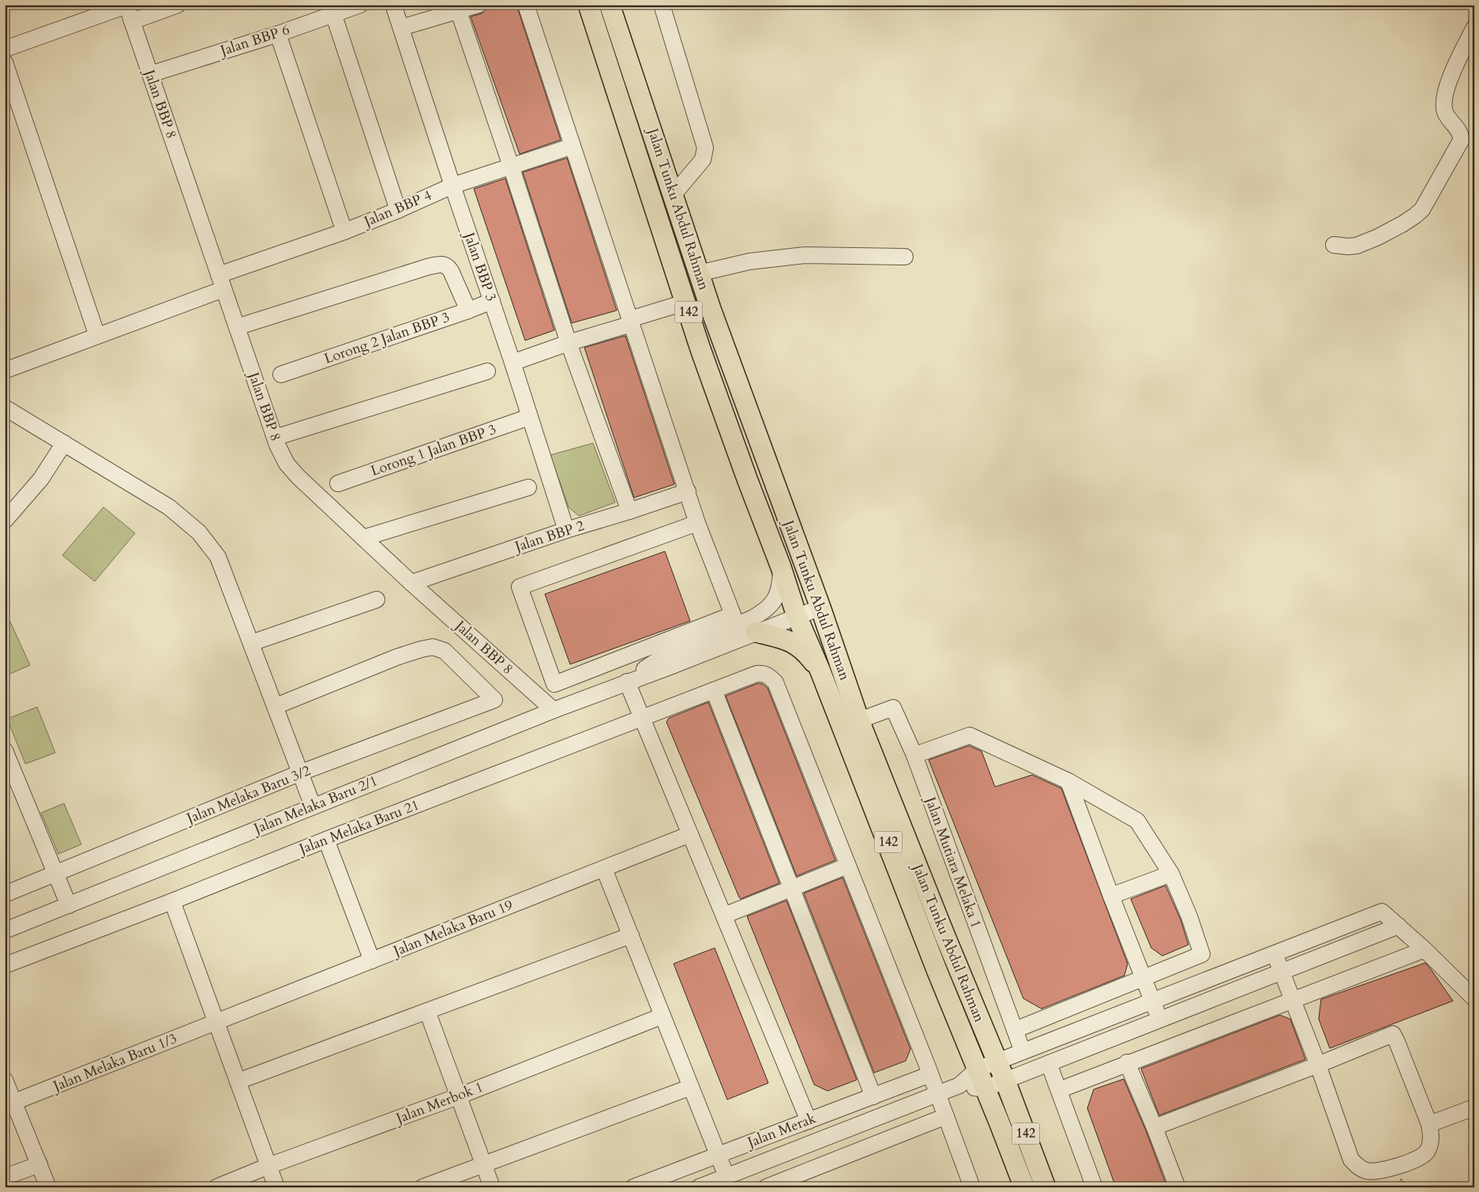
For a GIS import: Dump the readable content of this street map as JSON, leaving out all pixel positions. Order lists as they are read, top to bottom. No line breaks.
{"streets":{"main road":["Jalan Tunku Abdul Rahman","142"],"street":["Jalan BBP 6","Jalan BBP 8","Jalan BBP 4","Jalan BBP 3","Lorong 2 Jalan BBP 3","Lorong 1 Jalan BBP 3","Jalan BBP 2","Jalan Melaka Baru 3/2","Jalan Melaka Baru 2/1","Jalan Melaka Baru 21","Jalan Mutiara Melaka 1","Jalan Melaka Baru 19","Jalan Melaka Baru 1/3","Jalan Merbok 1","Jalan Merak"]},"crossings":[["Jalan BBP 6","Jalan BBP 8"],["Jalan BBP 8","Jalan BBP 4"],["Jalan BBP 8","Jalan BBP 2"],["Jalan BBP 8","Jalan Melaka Baru 2/1"],["Jalan BBP 4","Jalan BBP 3"],["Jalan Tunku Abdul Rahman","Jalan Mutiara Melaka 1"],["Jalan BBP 3","Lorong 2 Jalan BBP 3"],["Jalan BBP 3","Lorong 1 Jalan BBP 3"],["Jalan BBP 3","Jalan BBP 2"],["Jalan Melaka Baru 21","Jalan Merak"],["Jalan Melaka Baru 19","Jalan Melaka Baru 1/3"]]}
